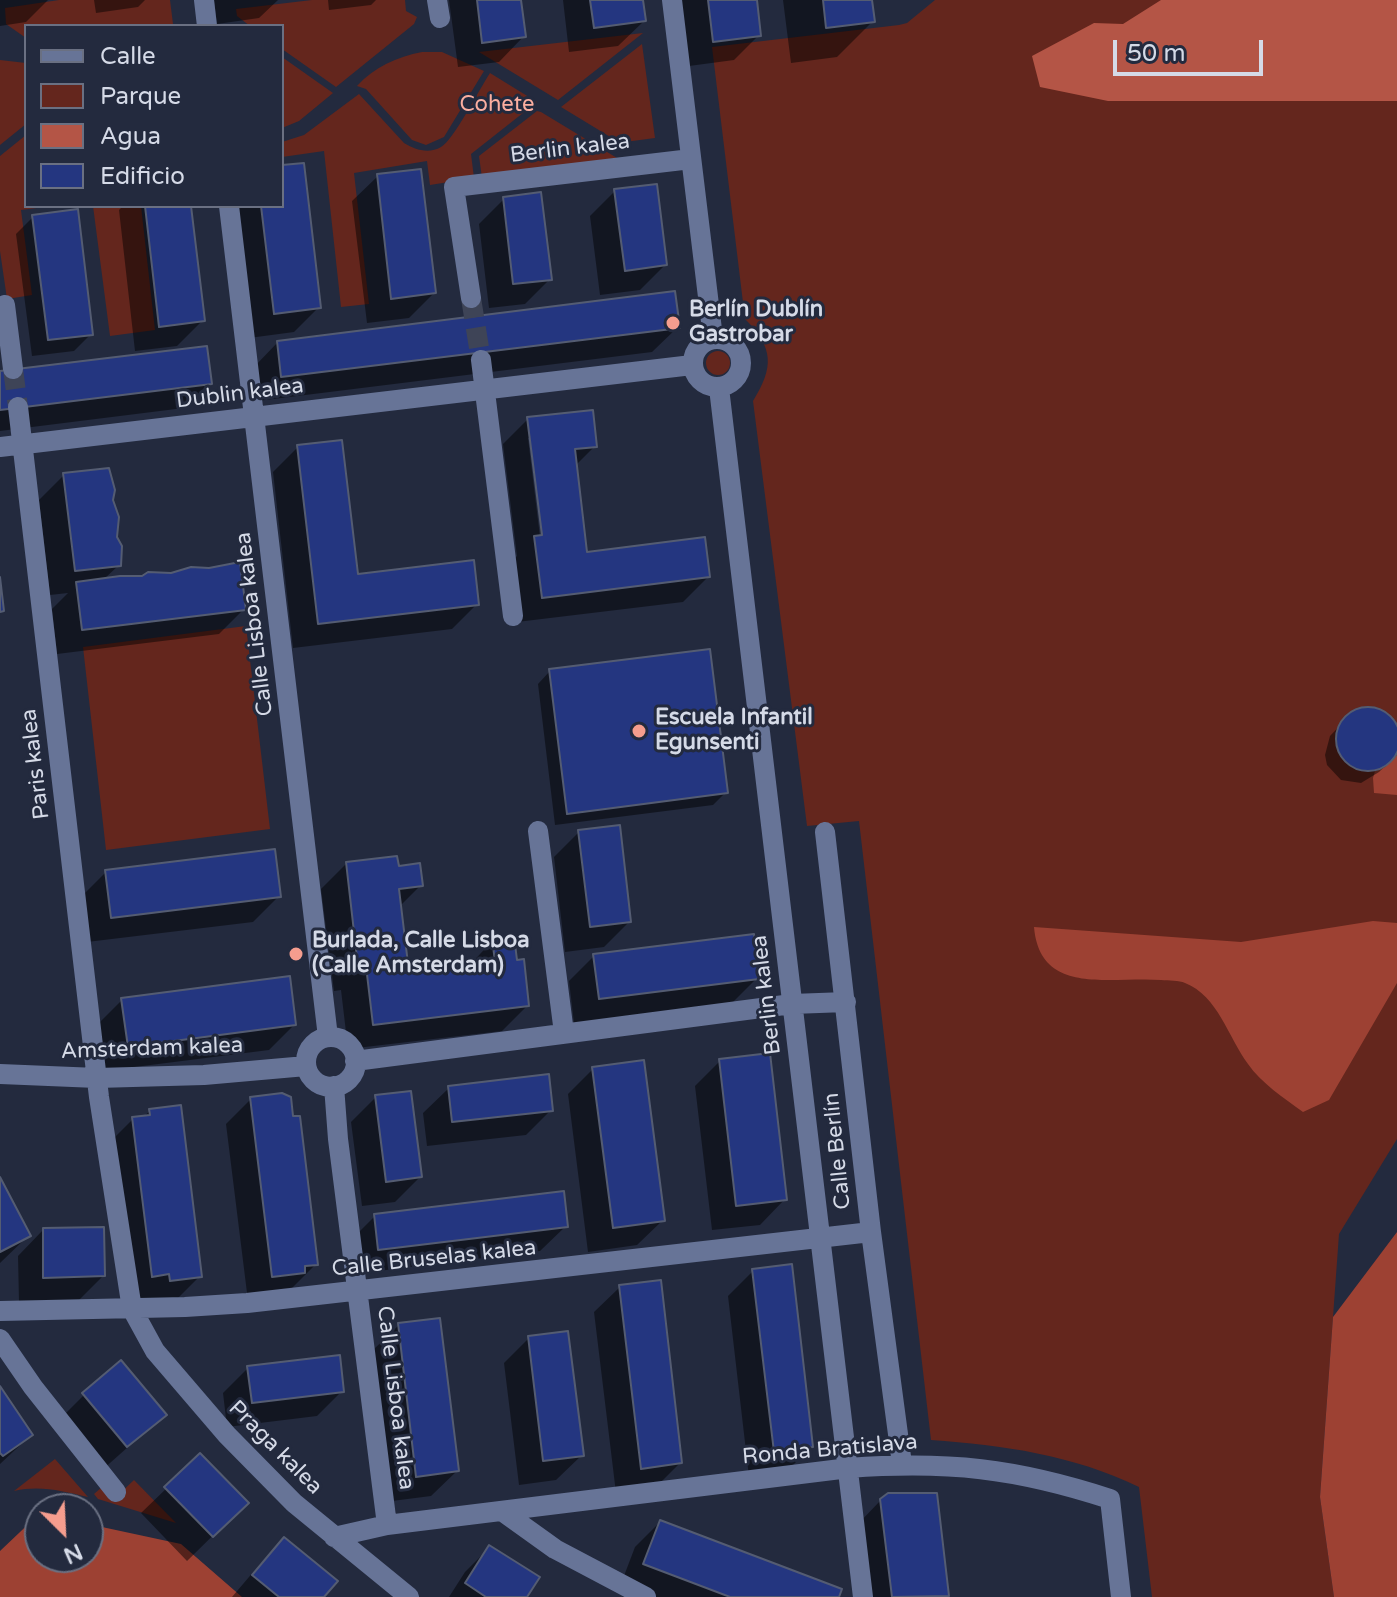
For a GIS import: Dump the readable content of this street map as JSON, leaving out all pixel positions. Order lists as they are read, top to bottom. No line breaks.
{"streets":{"street":["Berlin kalea","Dublin kalea","Calle Lisboa kalea","Paris kalea","Amsterdam kalea","Calle Berlín","Calle Bruselas kalea","Praga kalea","Ronda Bratislava"]},"crossings":[["Berlin kalea","Dublin kalea"],["Berlin kalea","Calle Bruselas kalea"],["Berlin kalea","Ronda Bratislava"],["Dublin kalea","Calle Lisboa kalea"],["Dublin kalea","Paris kalea"],["Calle Lisboa kalea","Amsterdam kalea"],["Calle Lisboa kalea","Calle Bruselas kalea"],["Calle Lisboa kalea","Ronda Bratislava"],["Paris kalea","Amsterdam kalea"],["Paris kalea","Calle Bruselas kalea"],["Paris kalea","Praga kalea"],["Calle Berlín","Calle Bruselas kalea"],["Calle Berlín","Ronda Bratislava"],["Calle Bruselas kalea","Praga kalea"],["Praga kalea","Ronda Bratislava"]],"parks":["Cohete"],"places":["Berlín Dublín Gastrobar","Escuela Infantil Egunsenti","Burlada, Calle Lisboa (Calle Amsterdam)"],"legend":["Calle","Parque","Agua","Edificio"],"scale_bar":"50 m","north":"bottom right"}
